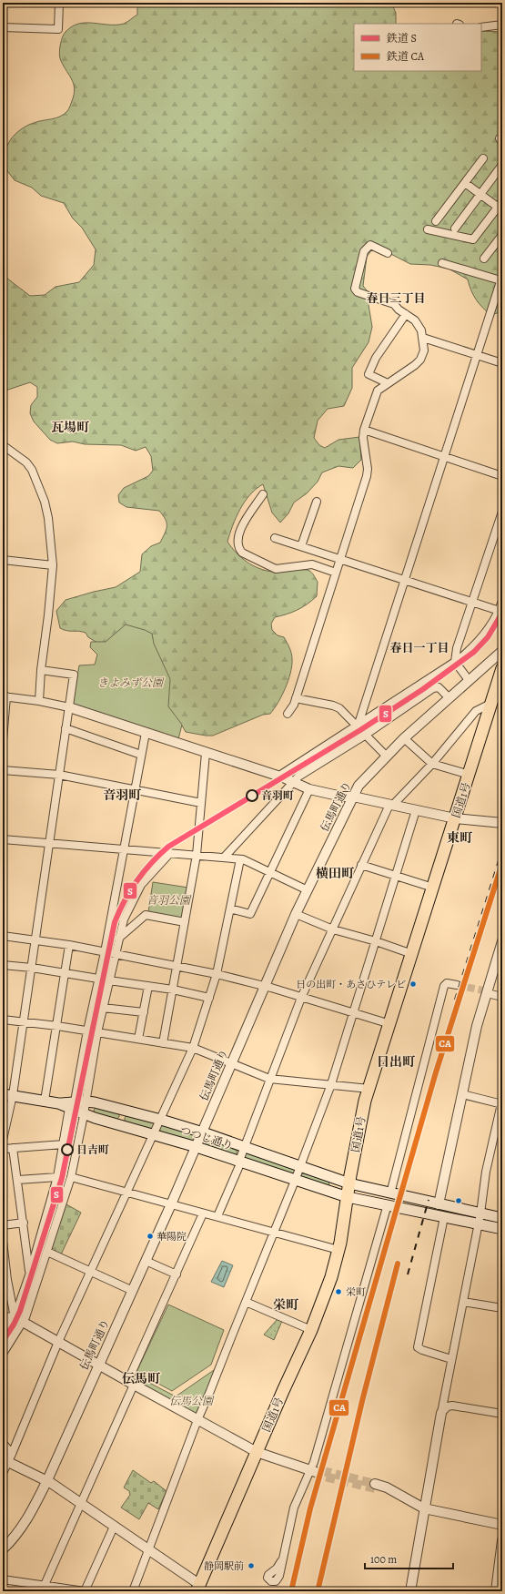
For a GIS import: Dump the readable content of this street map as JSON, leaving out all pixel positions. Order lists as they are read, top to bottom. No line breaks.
{"streets":{"highway":["国道1号"],"main road":["つつじ通り"],"street":["伝馬町通り"]},"crossings":[["国道1号","つつじ通り"],["伝馬町通り","つつじ通り"]],"districts":["春日三丁目","瓦場町","春日一丁目","音羽町","東町","横田町","日出町","栄町","伝馬町"],"parks":["きよみず公園","音羽公園","伝馬公園"],"places":["音羽町","日の出町・あさひテレビ","日吉町","華陽院","栄町","静岡駅前"],"lines":["rail line S","rail line CA"],"legend":["鉄道 S","鉄道 CA"],"scale_bar":"100 m"}
